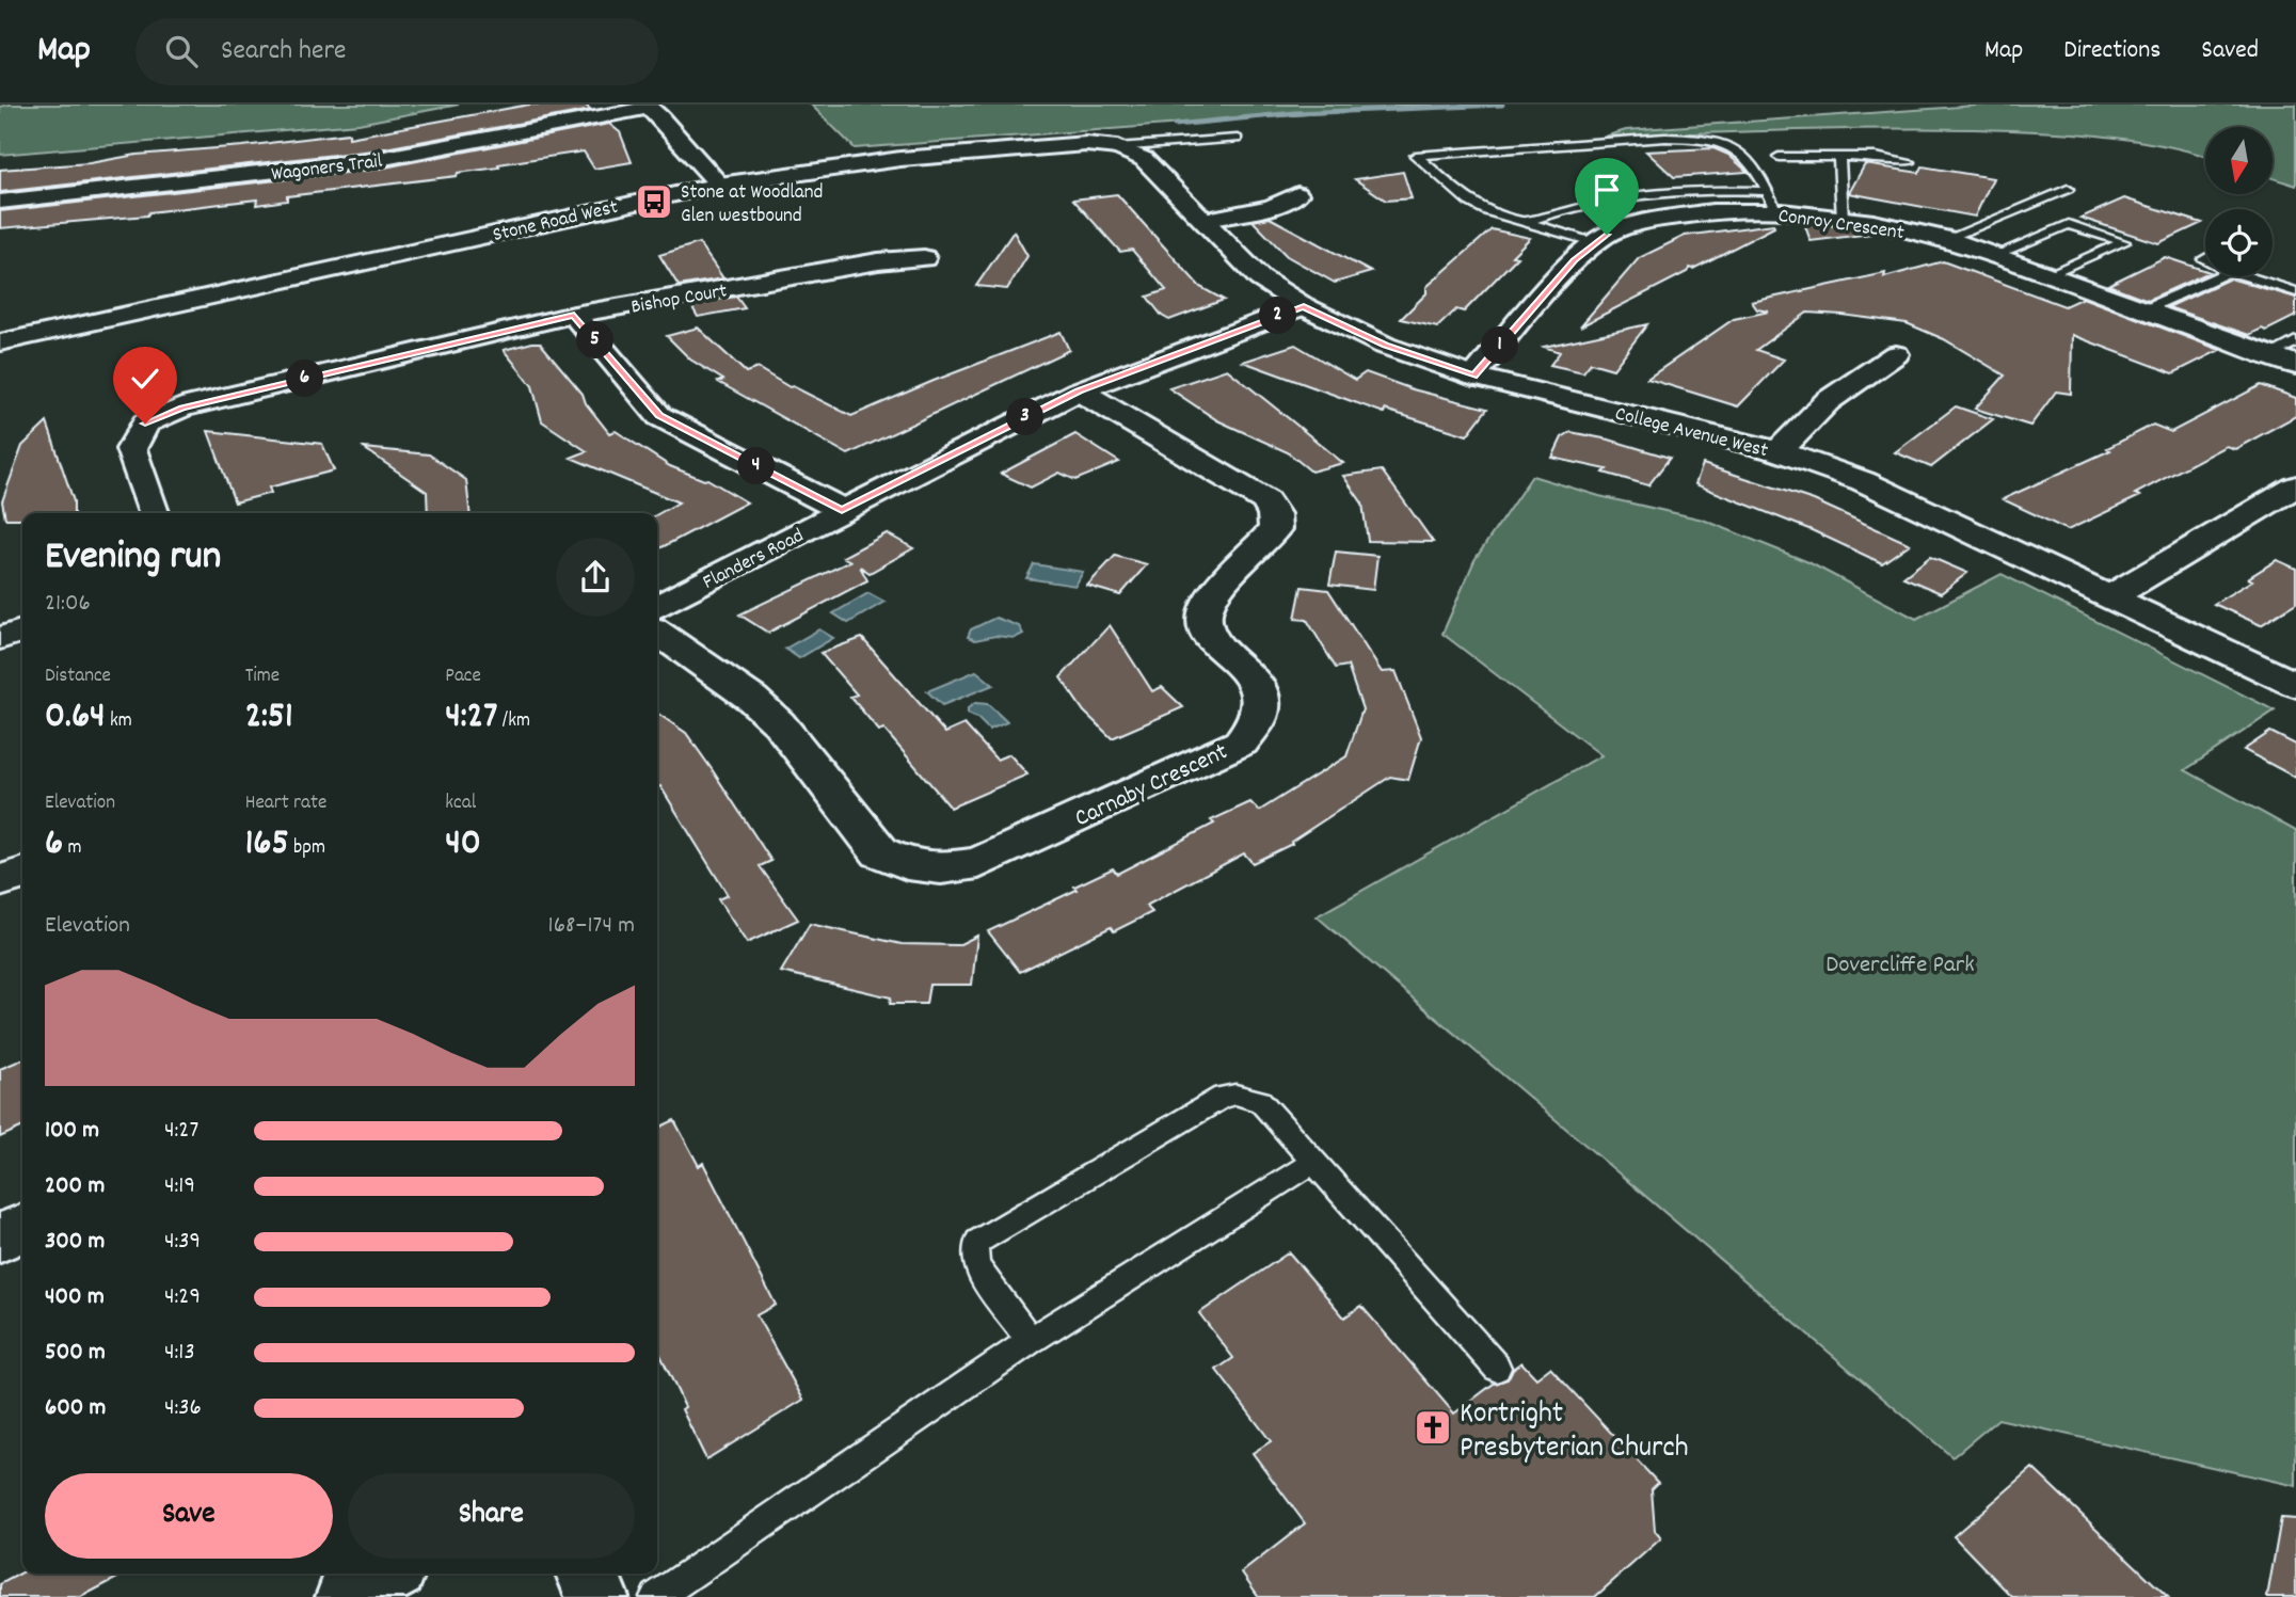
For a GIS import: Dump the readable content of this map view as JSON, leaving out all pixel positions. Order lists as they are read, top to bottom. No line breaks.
{"streets":{"street":["Wagoners Trail","Stone Road West","Conroy Crescent","Bishop Court","College Avenue West","Flanders Road","Carnaby Crescent"]},"crossings":[["Stone Road West","College Avenue West"],["Conroy Crescent","College Avenue West"],["College Avenue West","Flanders Road"],["Flanders Road","Carnaby Crescent"]],"parks":["Dovercliffe Park"],"places":{"bus stop":["Stone at Woodland Glen westbound"],"church":["Kortright Presbyterian Church"]},"north":"bottom","page":{"header":"Map","search":"Search here","nav":["Map","Directions","Saved"],"pins":["2","5","1","6","3","4"],"heading":["Evening run","21:06"],"stats":[["Distance","0.64 km"],["Time","2:51"],["Pace","4:27 /km"],["Elevation","6 m"],["Heart rate","165 bpm"],["kcal","40"]],"chart":["Elevation","168–174 m"],"list":[{"name":"100 m","note":"4:27"},{"name":"200 m","note":"4:19"},{"name":"300 m","note":"4:39"},{"name":"400 m","note":"4:29"},{"name":"500 m","note":"4:13"},{"name":"600 m","note":"4:36"}],"buttons":["Save","Share"]}}
